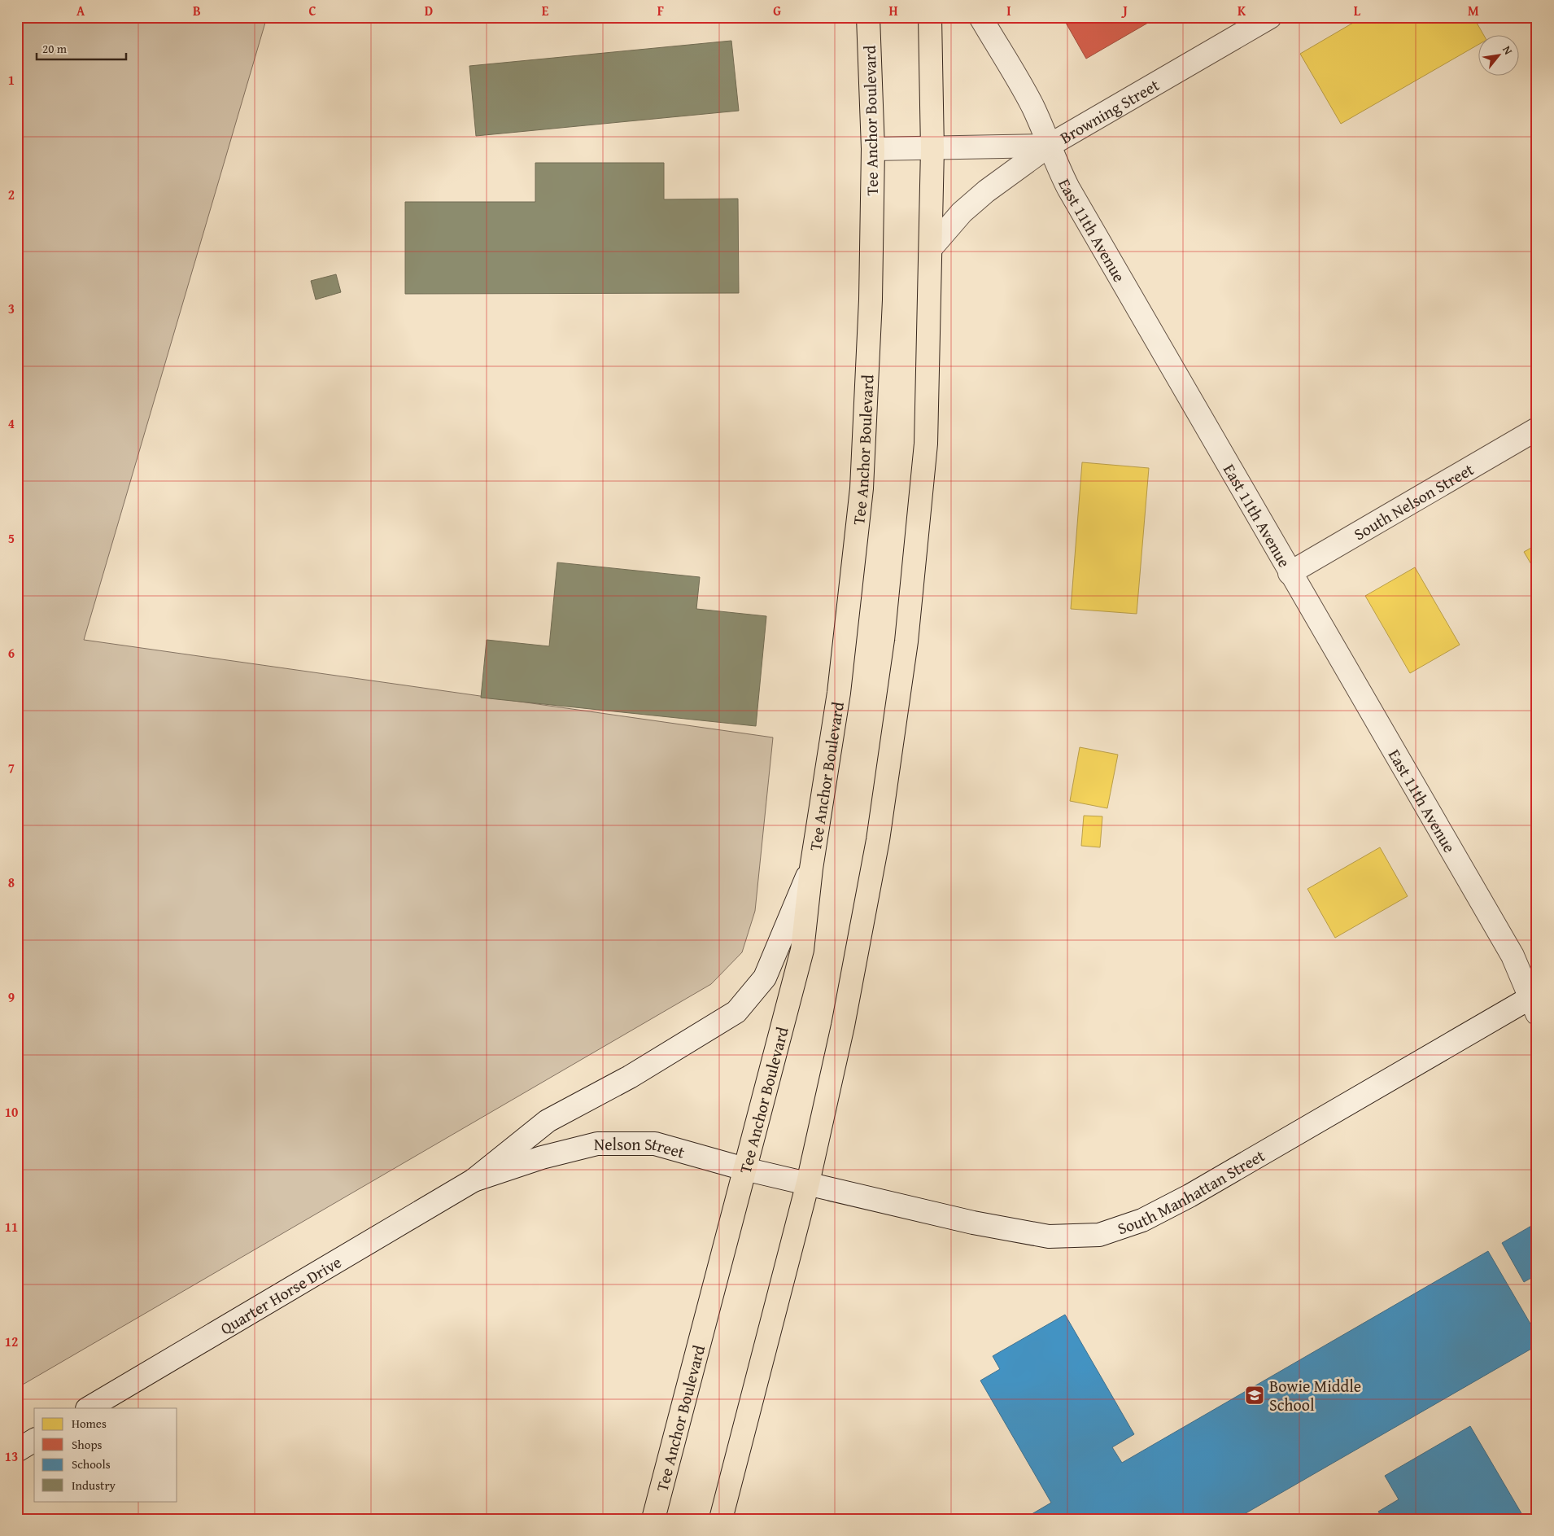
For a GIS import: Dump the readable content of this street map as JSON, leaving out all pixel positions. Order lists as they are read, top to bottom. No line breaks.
{"streets":{"main road":["Browning Street","Tee Anchor Boulevard","East 11th Avenue","South Nelson Street","Nelson Street","South Manhattan Street","Quarter Horse Drive"]},"crossings":[["Browning Street","Tee Anchor Boulevard"],["Browning Street","East 11th Avenue"],["Tee Anchor Boulevard","Nelson Street"],["East 11th Avenue","South Nelson Street"],["East 11th Avenue","South Manhattan Street"],["Nelson Street","South Manhattan Street"],["Nelson Street","Quarter Horse Drive"]],"places":{"school or university":["Bowie Middle School"]},"legend":["Homes","Shops","Schools","Industry"],"scale_bar":"20 m","north":"top right","grid":{"columns":["A","B","C","D","E","F","G","H","I","J","K","L","M"],"rows":["1","2","3","4","5","6","7","8","9","10","11","12","13"]}}
